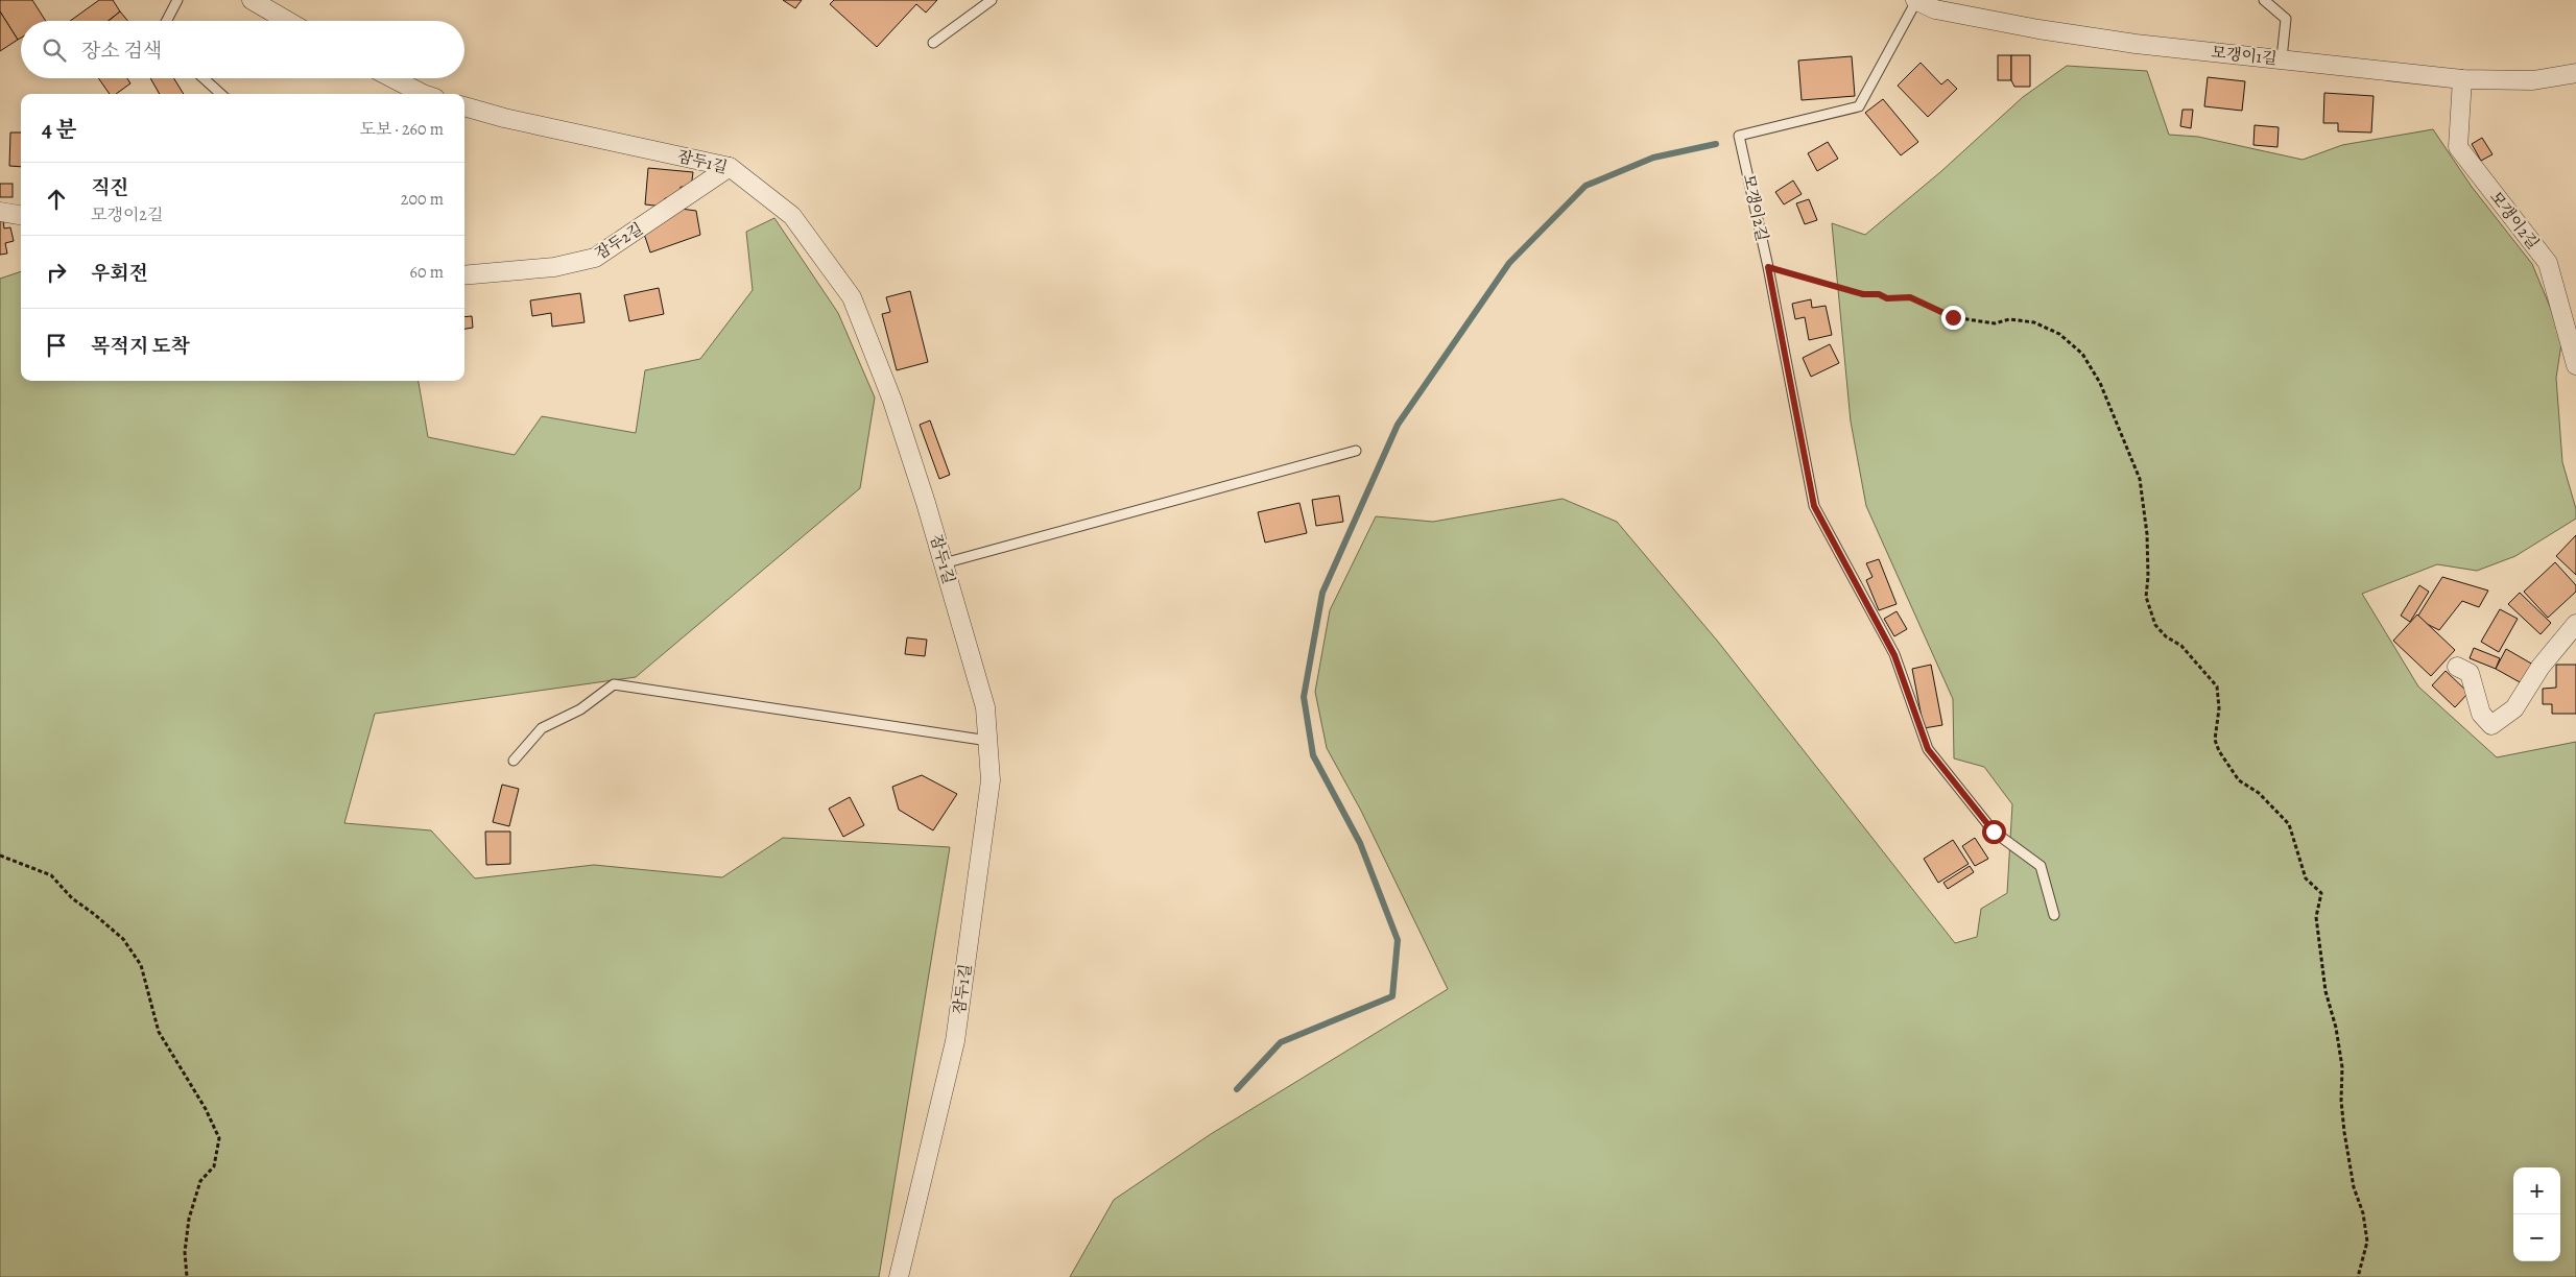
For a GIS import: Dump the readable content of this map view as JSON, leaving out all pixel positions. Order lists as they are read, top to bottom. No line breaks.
{"streets":{"street":["모갱이1길","잠두1길","모갱이2길","잠두2길"]},"crossings":[["모갱이1길","모갱이2길"],["잠두1길","잠두2길"]],"page":{"search":"장소 검색","heading":["4 분","도보 · 260 m"],"list":[["직진","모갱이2길","200 m"],["우회전","60 m"],"목적지 도착"],"map_buttons":["+","−"]}}
